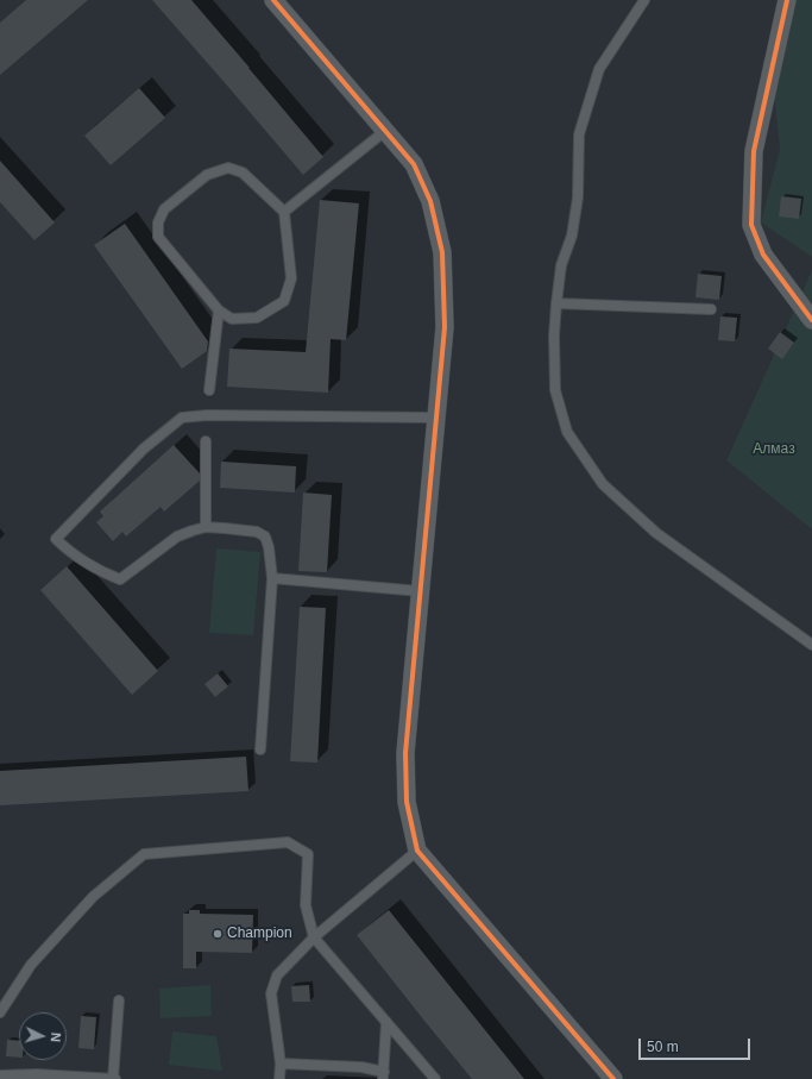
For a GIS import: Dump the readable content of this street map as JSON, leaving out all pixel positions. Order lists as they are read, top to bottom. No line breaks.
{"parks":["Алмаз"],"places":["Champion"],"scale_bar":"50 m","north":"right"}
